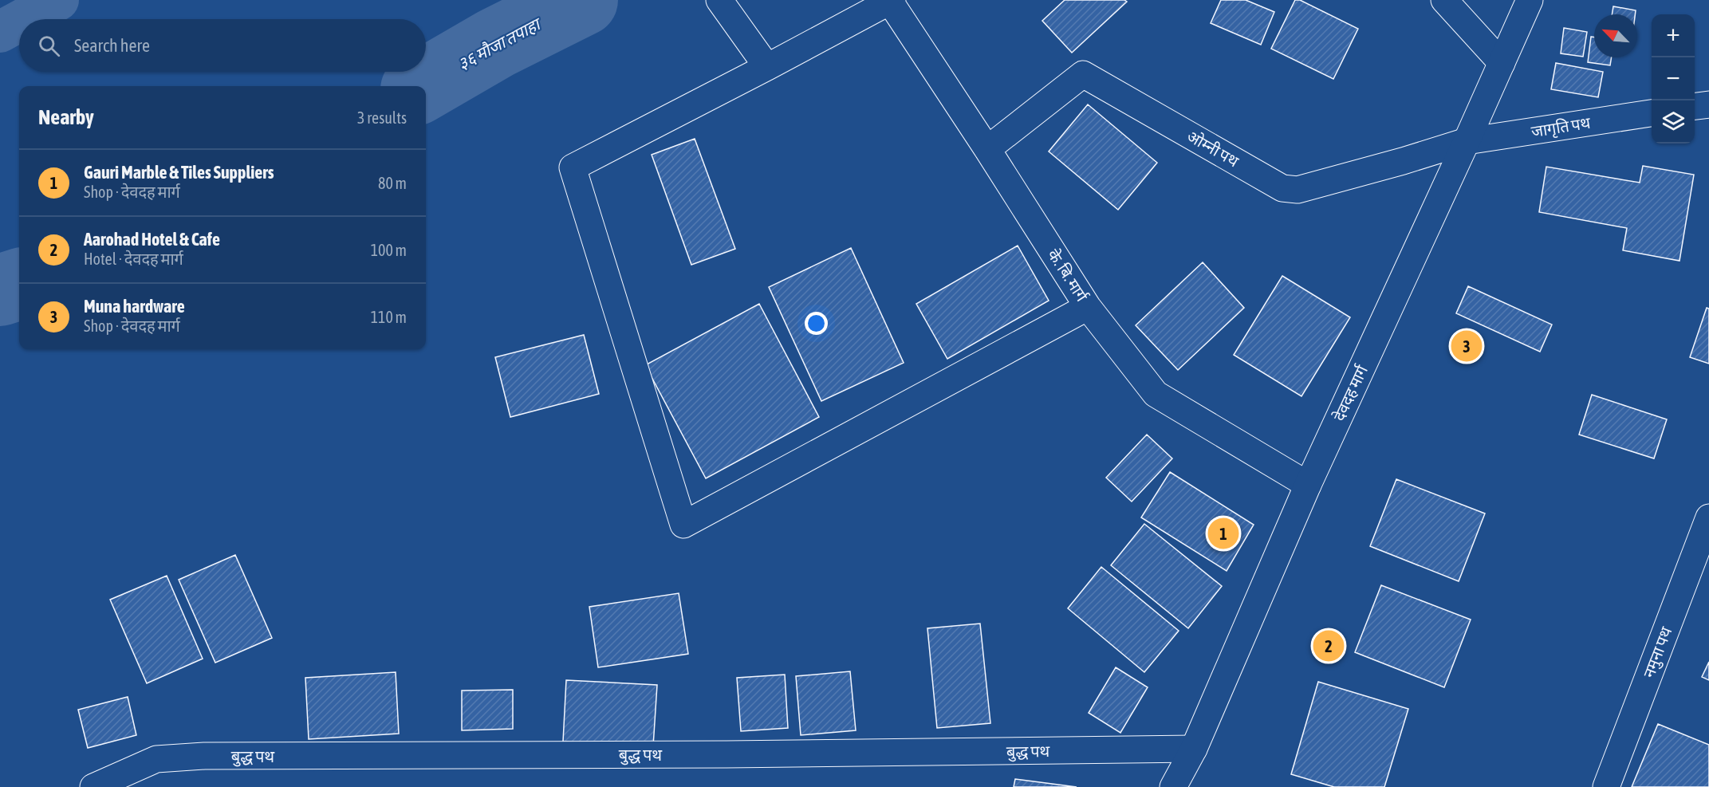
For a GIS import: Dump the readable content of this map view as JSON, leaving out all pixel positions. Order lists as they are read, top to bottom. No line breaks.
{"streets":{"street":["जागृति पथ","ओम्नी पथ","के. बि. मार्ग","देवदह मार्ग","नमुना पथ","बुद्ध पथ"]},"crossings":[["जागृति पथ","ओम्नी पथ"],["जागृति पथ","देवदह मार्ग"],["ओम्नी पथ","के. बि. मार्ग"],["ओम्नी पथ","देवदह मार्ग"],["के. बि. मार्ग","देवदह मार्ग"],["देवदह मार्ग","बुद्ध पथ"]],"water":["३६ मौजा तपाहा"],"north":"top left","page":{"map_buttons":["+","−"],"search":"Search here","heading":["Nearby","3 results"],"list":[{"mark":"1","name":"Gauri Marble & Tiles Suppliers","note":"Shop · देवदह मार्ग","value":"80 m"},{"mark":"2","name":"Aarohad Hotel & Cafe","note":"Hotel · देवदह मार्ग","value":"100 m"},{"mark":"3","name":"Muna hardware","note":"Shop · देवदह मार्ग","value":"110 m"}],"pins":["3","1","2"]}}
